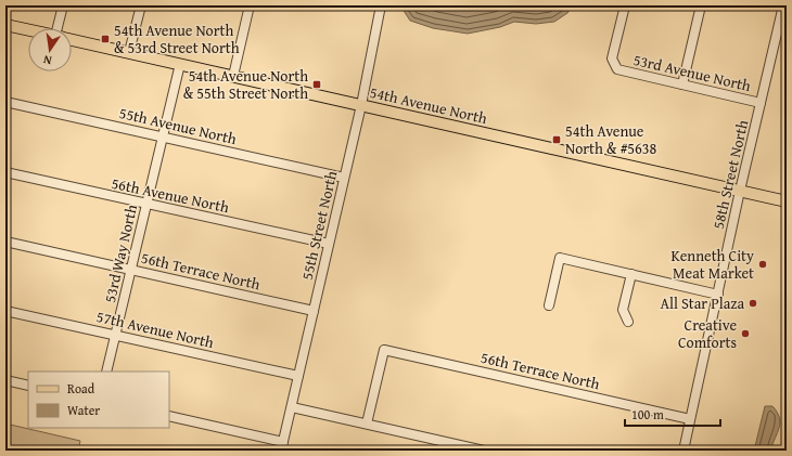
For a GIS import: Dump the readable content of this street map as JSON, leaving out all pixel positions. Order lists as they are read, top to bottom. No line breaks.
{"streets":{"main road":["54th Avenue North"],"street":["53rd Avenue North","55th Avenue North","58th Street North","56th Avenue North","55th Street North","53rd Way North","56th Terrace North","57th Avenue North"]},"crossings":[["53rd Avenue North","58th Street North"],["54th Avenue North","58th Street North"],["54th Avenue North","55th Street North"],["54th Avenue North","53rd Way North"],["55th Avenue North","55th Street North"],["55th Avenue North","53rd Way North"],["58th Street North","56th Terrace North"],["56th Avenue North","55th Street North"],["56th Avenue North","53rd Way North"],["55th Street North","56th Terrace North"],["55th Street North","57th Avenue North"],["53rd Way North","56th Terrace North"],["53rd Way North","57th Avenue North"]],"places":{"transit":["54th Avenue North & 53rd Street North","54th Avenue North & 55th Street North","54th Avenue North & #5638"],"other":["Kenneth City Meat Market","All Star Plaza","Creative Comforts"]},"legend":["Road","Water"],"scale_bar":"100 m","north":"bottom"}
